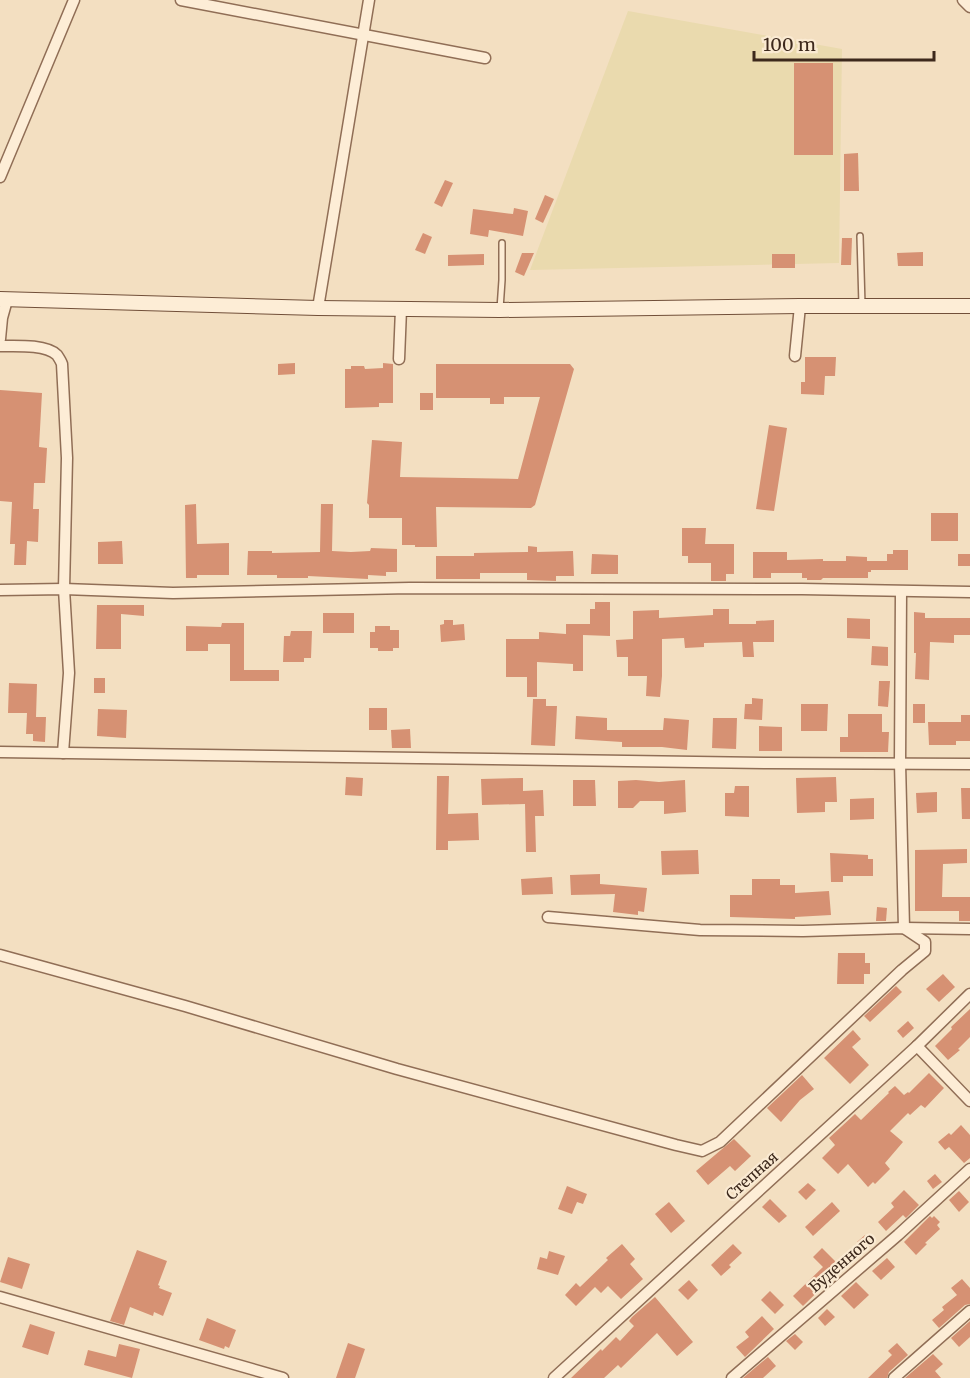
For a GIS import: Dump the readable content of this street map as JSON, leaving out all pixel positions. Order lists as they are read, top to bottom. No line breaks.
{"streets":{"street":["Степная","Буденного"]},"scale_bar":"100 m"}
